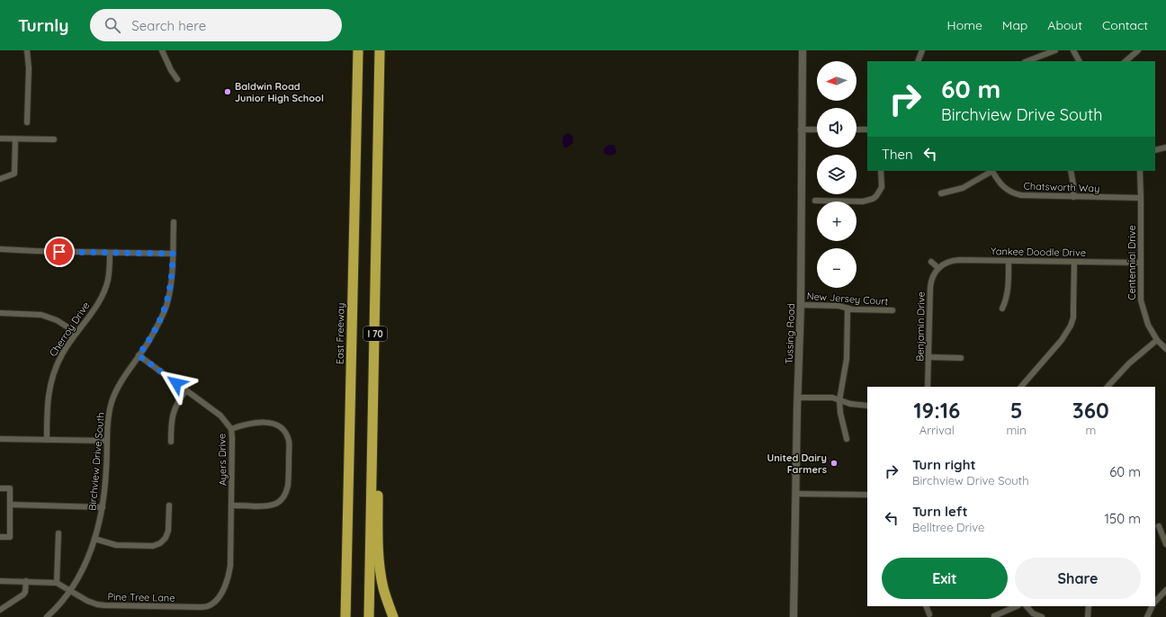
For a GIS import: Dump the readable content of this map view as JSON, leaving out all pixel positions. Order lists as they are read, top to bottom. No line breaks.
{"streets":{"highway":["East Freeway","I 70"],"main road":["Tussing Road"],"street":["Chatsworth Way","Yankee Doodle Drive","Centennial Drive","New Jersey Court","Benjamin Drive","Cherroy Drive","Ayers Drive","Birchview Drive South","Pine Tree Lane"]},"crossings":[["Chatsworth Way","Centennial Drive"],["Yankee Doodle Drive","Centennial Drive"],["Yankee Doodle Drive","Benjamin Drive"],["New Jersey Court","Tussing Road"],["Ayers Drive","Birchview Drive South"],["Ayers Drive","Pine Tree Lane"],["Birchview Drive South","Pine Tree Lane"]],"places":["Baldwin Road Junior High School","United Dairy Farmers"],"north":"left","page":{"header":"Turnly","search":"Search here","nav":["Home","Map","About","Contact"],"map_buttons":["+","−"],"turn":["60 m","Birchview Drive South"],"then":"Then","eta":["19:16","Arrival","5","min","360","m"],"list":[{"name":"Turn right","note":"Birchview Drive South","value":"60 m"},{"name":"Turn left","note":"Belltree Drive","value":"150 m"}],"buttons":["Exit","Share"]}}
